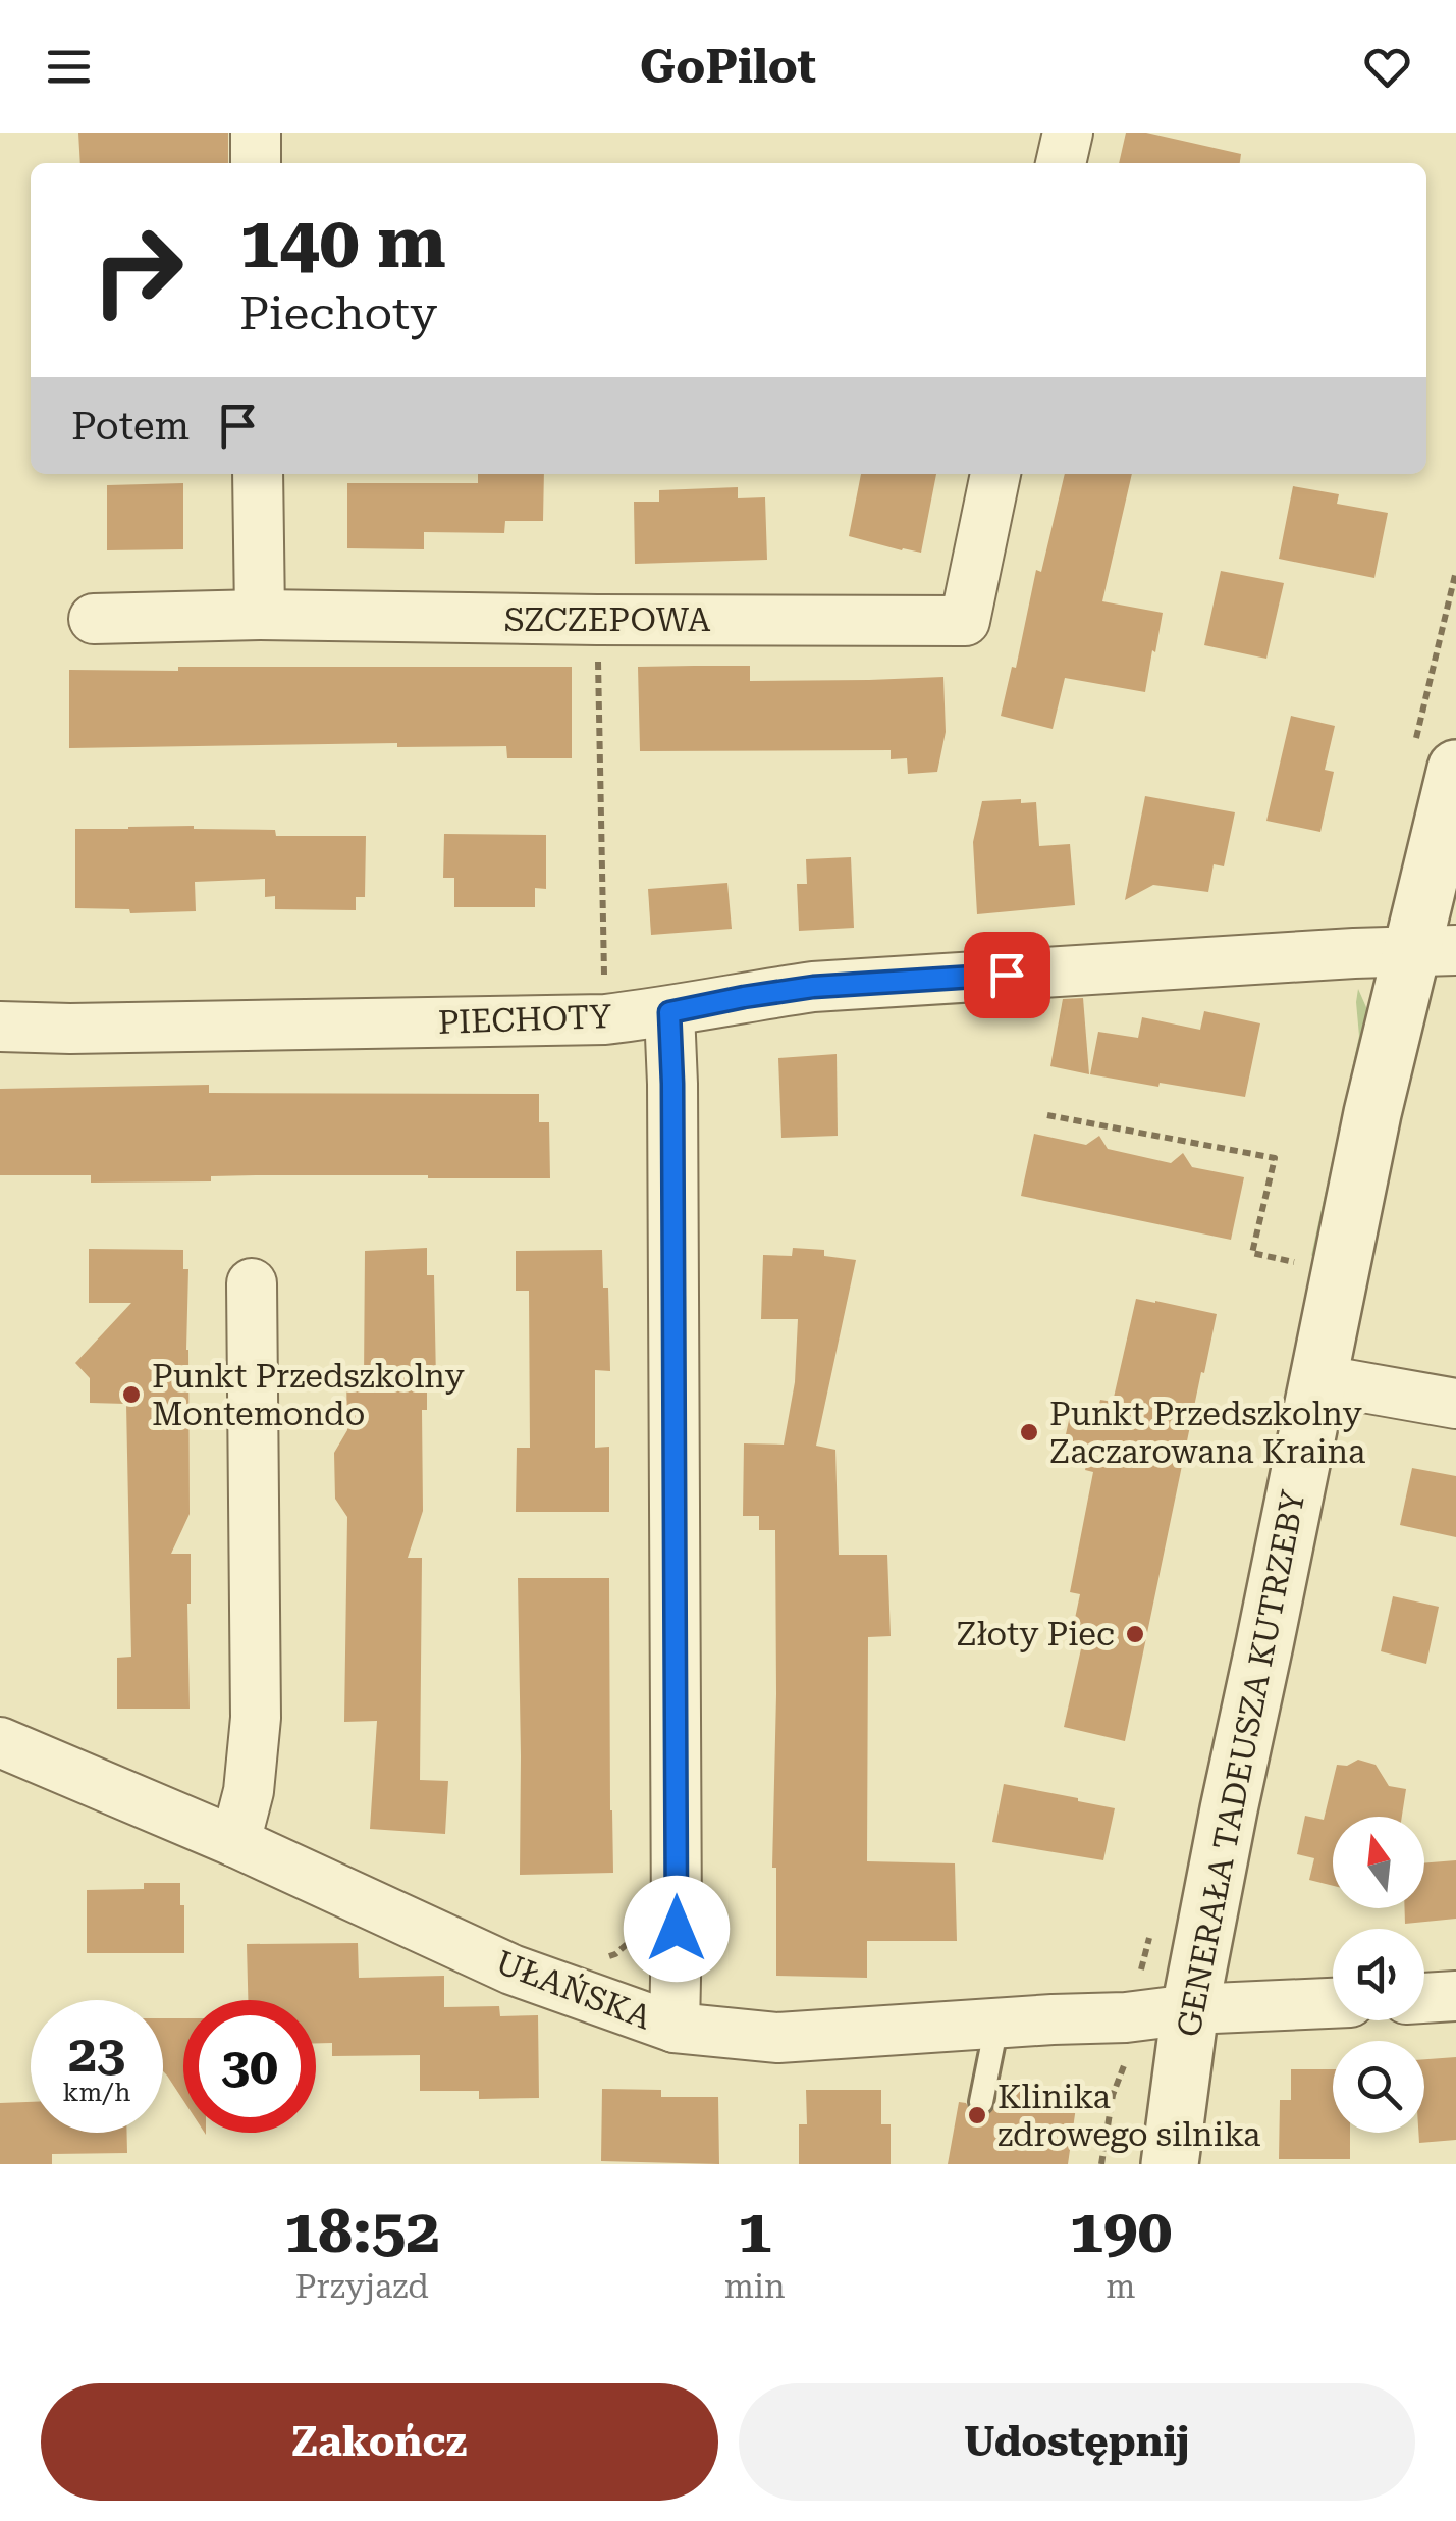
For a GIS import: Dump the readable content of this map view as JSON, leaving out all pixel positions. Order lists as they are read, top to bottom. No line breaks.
{"streets":{"street":["SZCZEPOWA","PIECHOTY","GENERAŁA TADEUSZA KUTRZEBY","UŁAŃSKA"]},"crossings":[["PIECHOTY","GENERAŁA TADEUSZA KUTRZEBY"],["GENERAŁA TADEUSZA KUTRZEBY","UŁAŃSKA"]],"places":["Punkt Przedszkolny Montemondo","Punkt Przedszkolny Zaczarowana Kraina","Złoty Piec","Klinika zdrowego silnika"],"north":"top","page":{"header":"GoPilot","turn":["140 m","Piechoty"],"then":"Potem","speed":"23 km/h","limit":"30","eta":["18:52","Przyjazd","1","min","190","m"],"buttons":["Zakończ","Udostępnij"]}}
